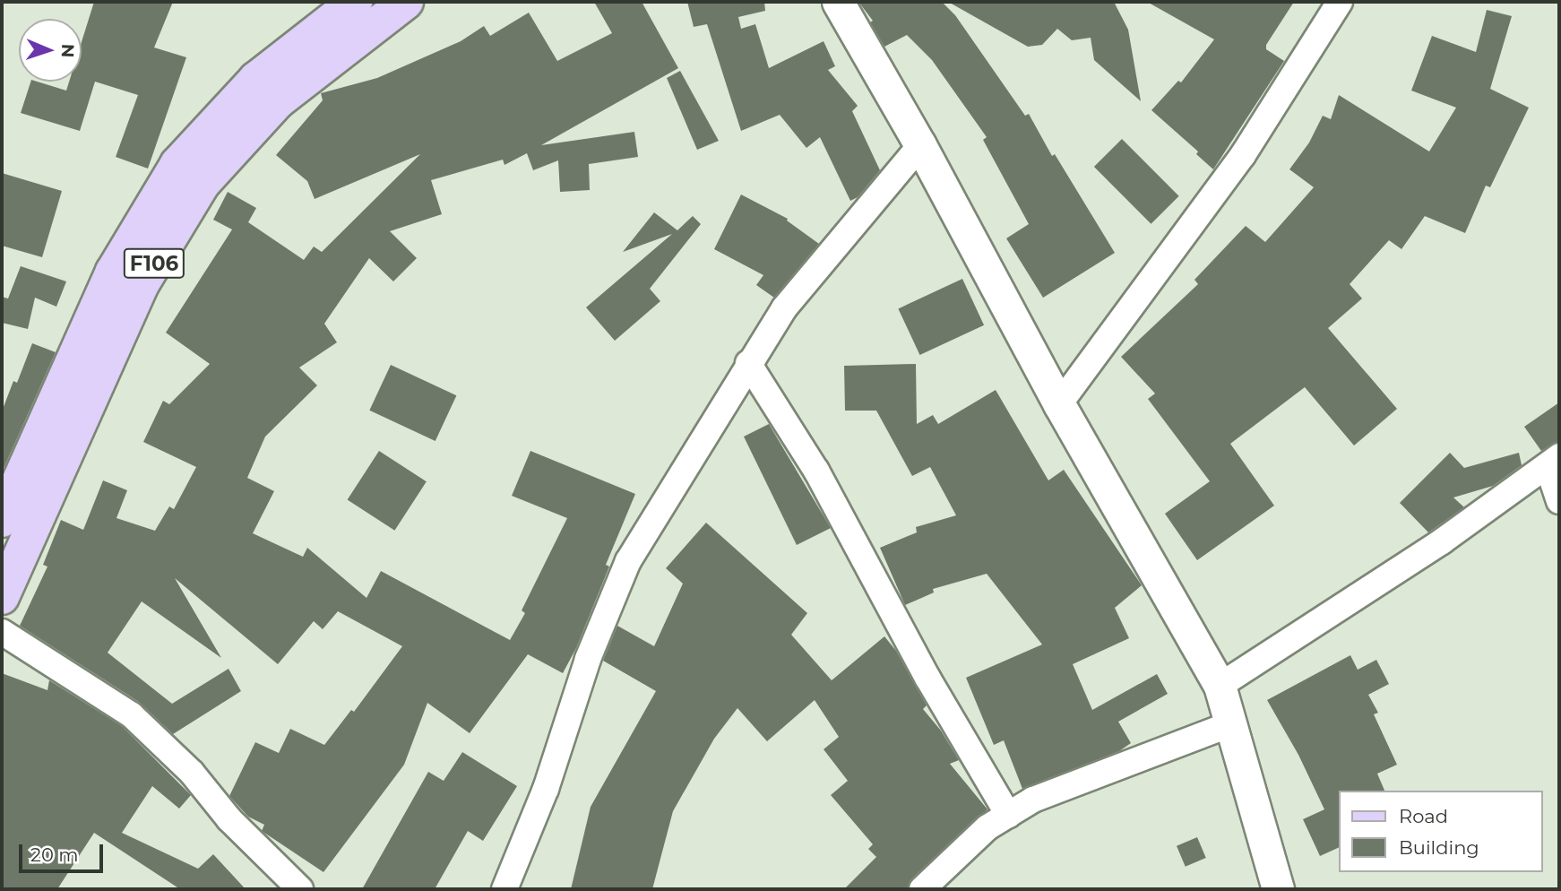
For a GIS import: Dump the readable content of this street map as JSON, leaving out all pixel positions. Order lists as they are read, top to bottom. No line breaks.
{"streets":{"main road":["F106"]},"legend":["Road","Building"],"scale_bar":"20 m","north":"right"}
